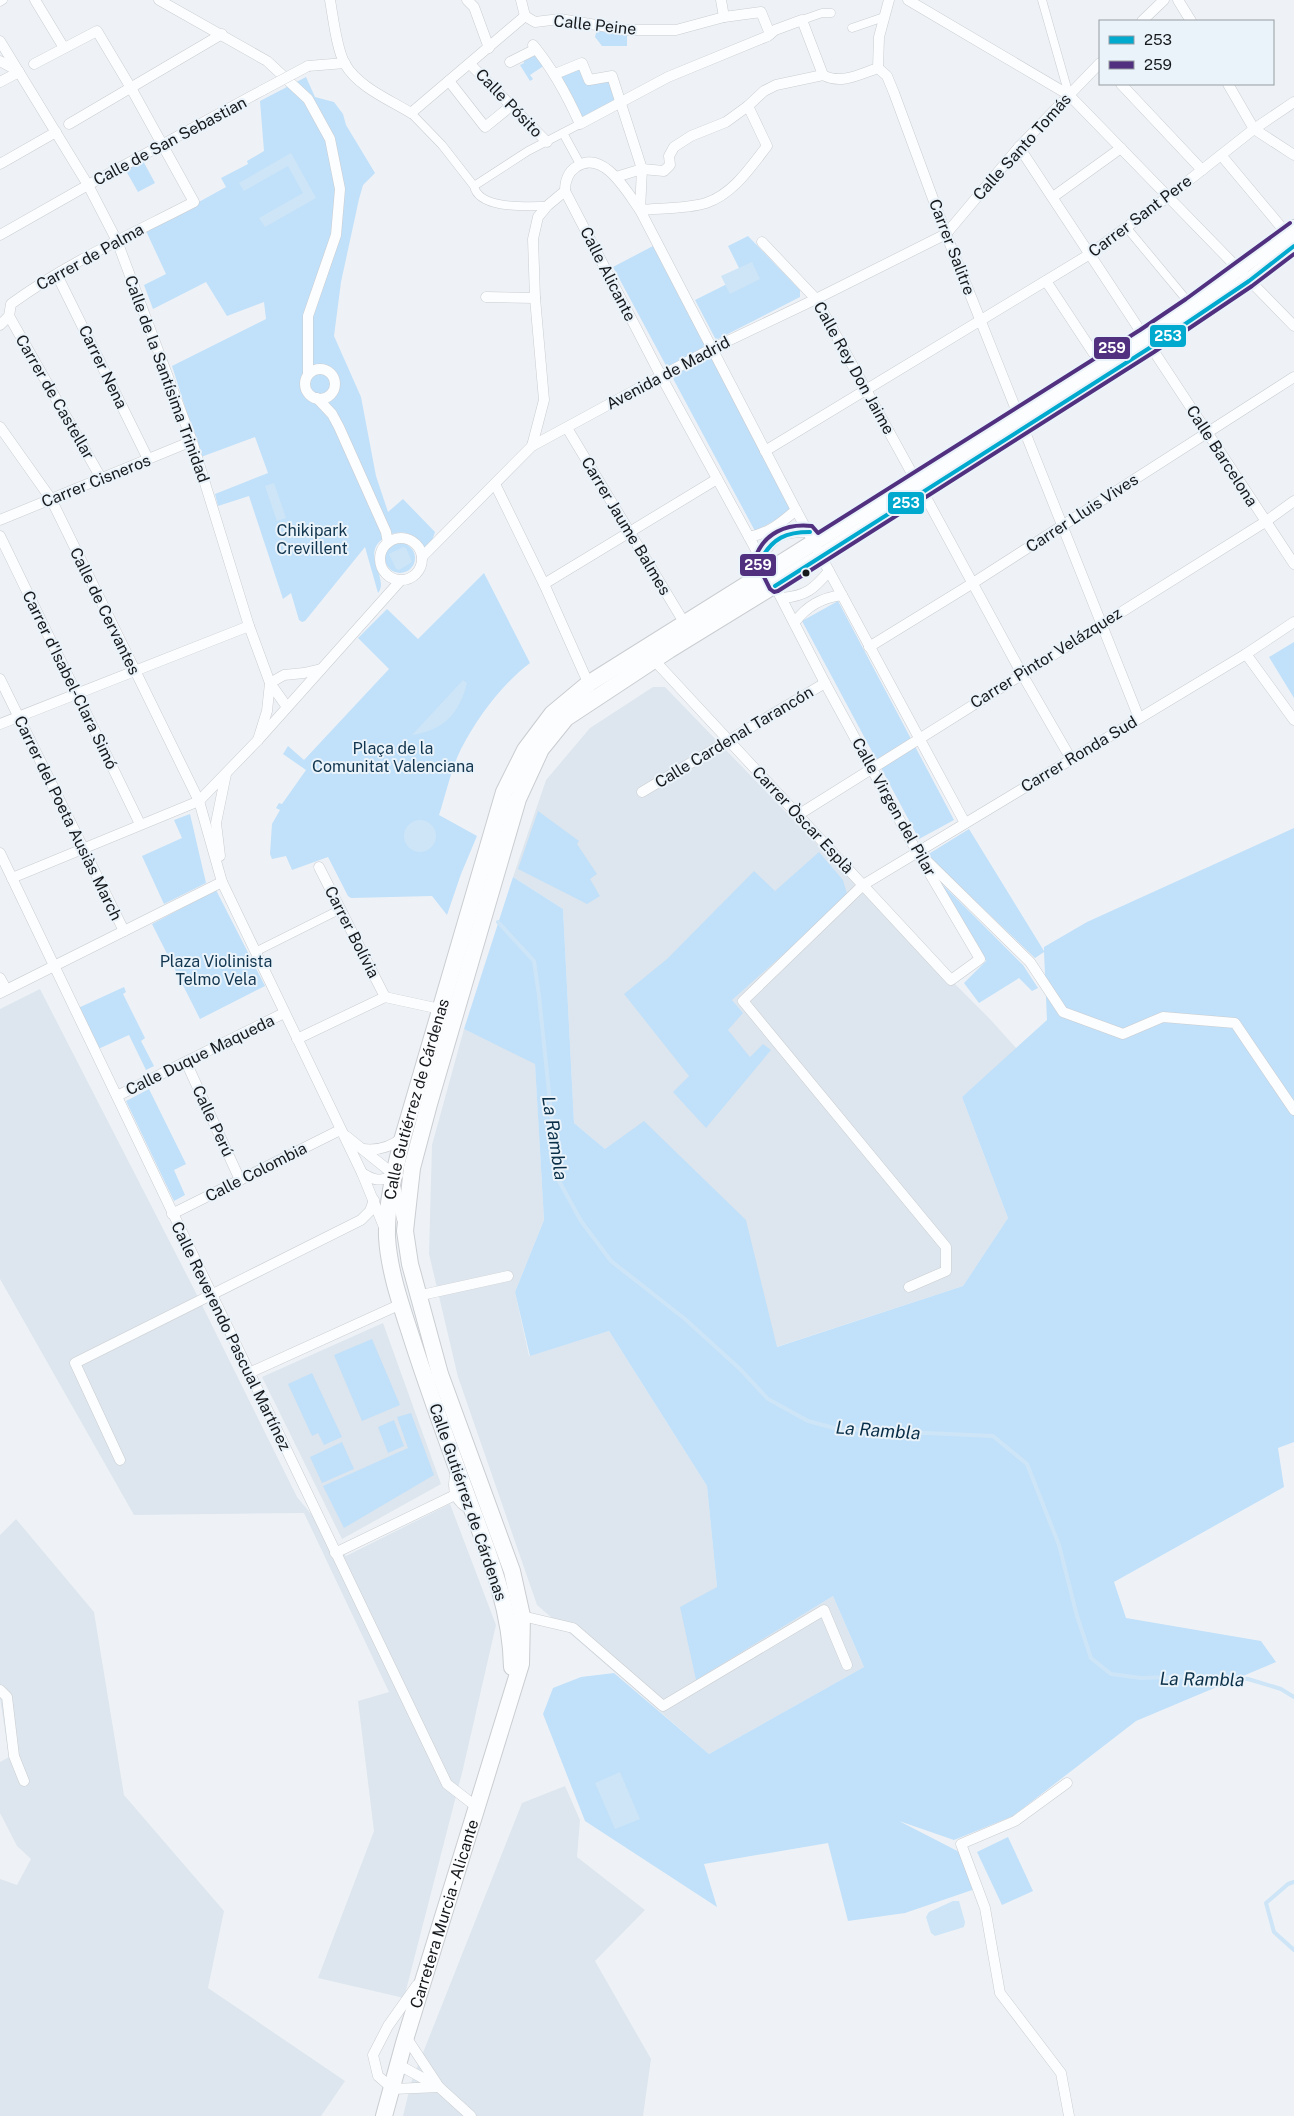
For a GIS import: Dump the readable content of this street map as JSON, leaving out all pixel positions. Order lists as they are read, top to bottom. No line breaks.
{"streets":{"highway":["Calle Gutiérrez de Cárdenas","Carretera Murcia - Alicante"],"street":["Calle Peine","Calle Pósito","Calle de San Sebastian","Calle Santo Tomás","Carrer Sant Pere","Carrer Salitre","Carrer de Palma","Calle Alicante","Carrer Nena","Calle Rey Don Jaime","Avenida de Madrid","Calle de la Santísima Trinidad","Carrer de Castellar","Calle Barcelona","Carrer Cisneros","Carrer Lluis Vives","Carrer Jaume Balmes","Calle de Cervantes","Carrer Pintor Velázquez","Carrer d'Isabel-Clara Simó","Calle Cardenal Tarancón","Carrer Ronda Sud","Calle Virgen del Pilar","Carrer del Poeta Ausiàs March","Carrer Òscar Esplà","Carrer Bolívia","Calle Duque Maqueda","Calle Perú","Calle Colombia","Calle Reverendo Pascual Martínez"]},"crossings":[["Calle de San Sebastian","Carrer de Palma"],["Calle de San Sebastian","Calle de la Santísima Trinidad"],["Calle Santo Tomás","Carrer Salitre"],["Calle Santo Tomás","Avenida de Madrid"],["Calle Santo Tomás","Calle Barcelona"],["Carrer Sant Pere","Carrer Salitre"],["Carrer Sant Pere","Calle Rey Don Jaime"],["Carrer Sant Pere","Calle Barcelona"],["Carrer Salitre","Avenida de Madrid"],["Carrer Salitre","Carrer Lluis Vives"],["Carrer Salitre","Carrer Pintor Velázquez"],["Carrer Salitre","Carrer Ronda Sud"],["Carrer de Palma","Carrer Nena"],["Carrer de Palma","Calle de la Santísima Trinidad"],["Carrer de Palma","Carrer de Castellar"],["Calle Alicante","Avenida de Madrid"],["Calle Alicante","Calle Virgen del Pilar"],["Carrer Nena","Carrer Cisneros"],["Calle Rey Don Jaime","Avenida de Madrid"],["Calle Rey Don Jaime","Carrer Lluis Vives"],["Calle Rey Don Jaime","Carrer Pintor Velázquez"],["Calle Rey Don Jaime","Carrer Ronda Sud"],["Avenida de Madrid","Carrer Jaume Balmes"],["Avenida de Madrid","Calle Virgen del Pilar"],["Calle de la Santísima Trinidad","Carrer Cisneros"],["Carrer de Castellar","Carrer Cisneros"],["Calle Barcelona","Carrer Lluis Vives"],["Calle Barcelona","Carrer Pintor Velázquez"],["Carrer Cisneros","Calle de Cervantes"],["Carrer Jaume Balmes","Calle Gutiérrez de Cárdenas"],["Carrer Pintor Velázquez","Calle Virgen del Pilar"],["Carrer Pintor Velázquez","Carrer Òscar Esplà"],["Calle Cardenal Tarancón","Calle Virgen del Pilar"],["Calle Cardenal Tarancón","Carrer Òscar Esplà"],["Carrer Ronda Sud","Calle Virgen del Pilar"],["Carrer Ronda Sud","Carrer Òscar Esplà"],["Calle Virgen del Pilar","Carrer Òscar Esplà"],["Calle Virgen del Pilar","Calle Gutiérrez de Cárdenas"],["Carrer Òscar Esplà","Calle Gutiérrez de Cárdenas"],["Carrer Bolívia","Calle Gutiérrez de Cárdenas"],["Calle Duque Maqueda","Calle Perú"],["Calle Duque Maqueda","Calle Reverendo Pascual Martínez"],["Calle Gutiérrez de Cárdenas","Carretera Murcia - Alicante"],["Calle Perú","Calle Colombia"],["Calle Colombia","Calle Reverendo Pascual Martínez"],["Calle Reverendo Pascual Martínez","Carretera Murcia - Alicante"]],"water":["La Rambla"],"parks":["Chikipark Crevillent","Plaça de la Comunitat Valenciana","Plaza Violinista Telmo Vela"],"lines":["transit line 259","transit line 253"],"legend":["253","259"]}
